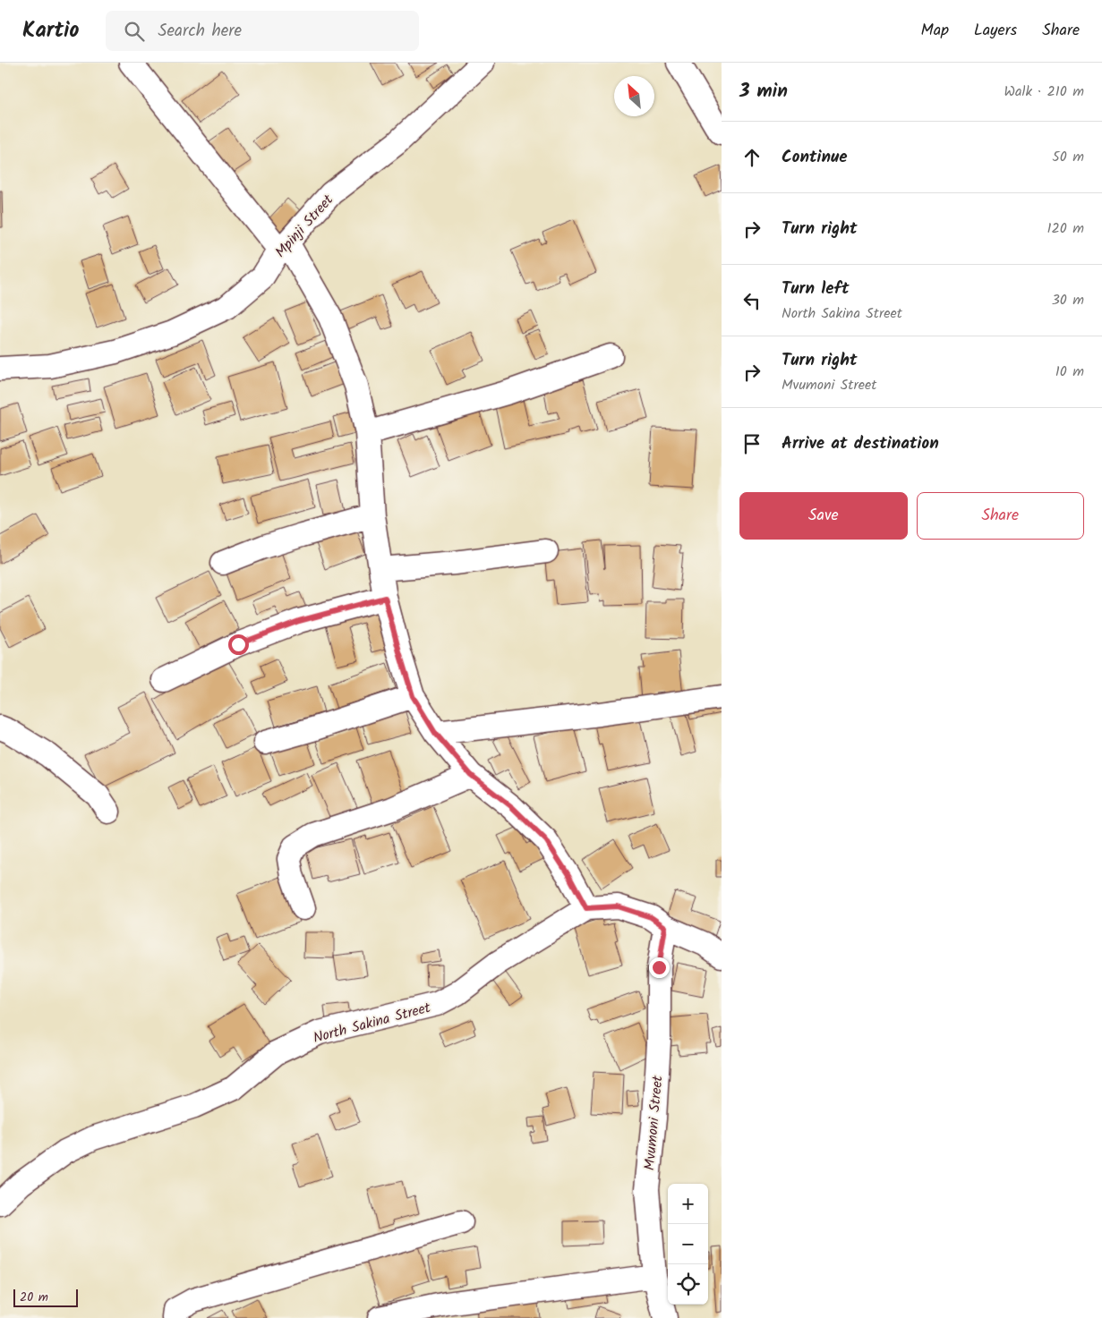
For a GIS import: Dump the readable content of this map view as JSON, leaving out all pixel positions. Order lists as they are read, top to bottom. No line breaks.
{"streets":{"street":["Mpinji Street","North Sakina Street","Mvumoni Street"]},"crossings":[["North Sakina Street","Mvumoni Street"]],"scale_bar":"20 m","north":"top left","page":{"header":"Kartio","search":"Search here","nav":["Map","Layers","Share"],"heading":["3 min","Walk · 210 m"],"list":[["Continue","50 m"],["Turn right","120 m"],["Turn left","North Sakina Street","30 m"],["Turn right","Mvumoni Street","10 m"],"Arrive at destination"],"buttons":["Save","Share"],"map_buttons":["+","−"],"scale":"20 m"}}
